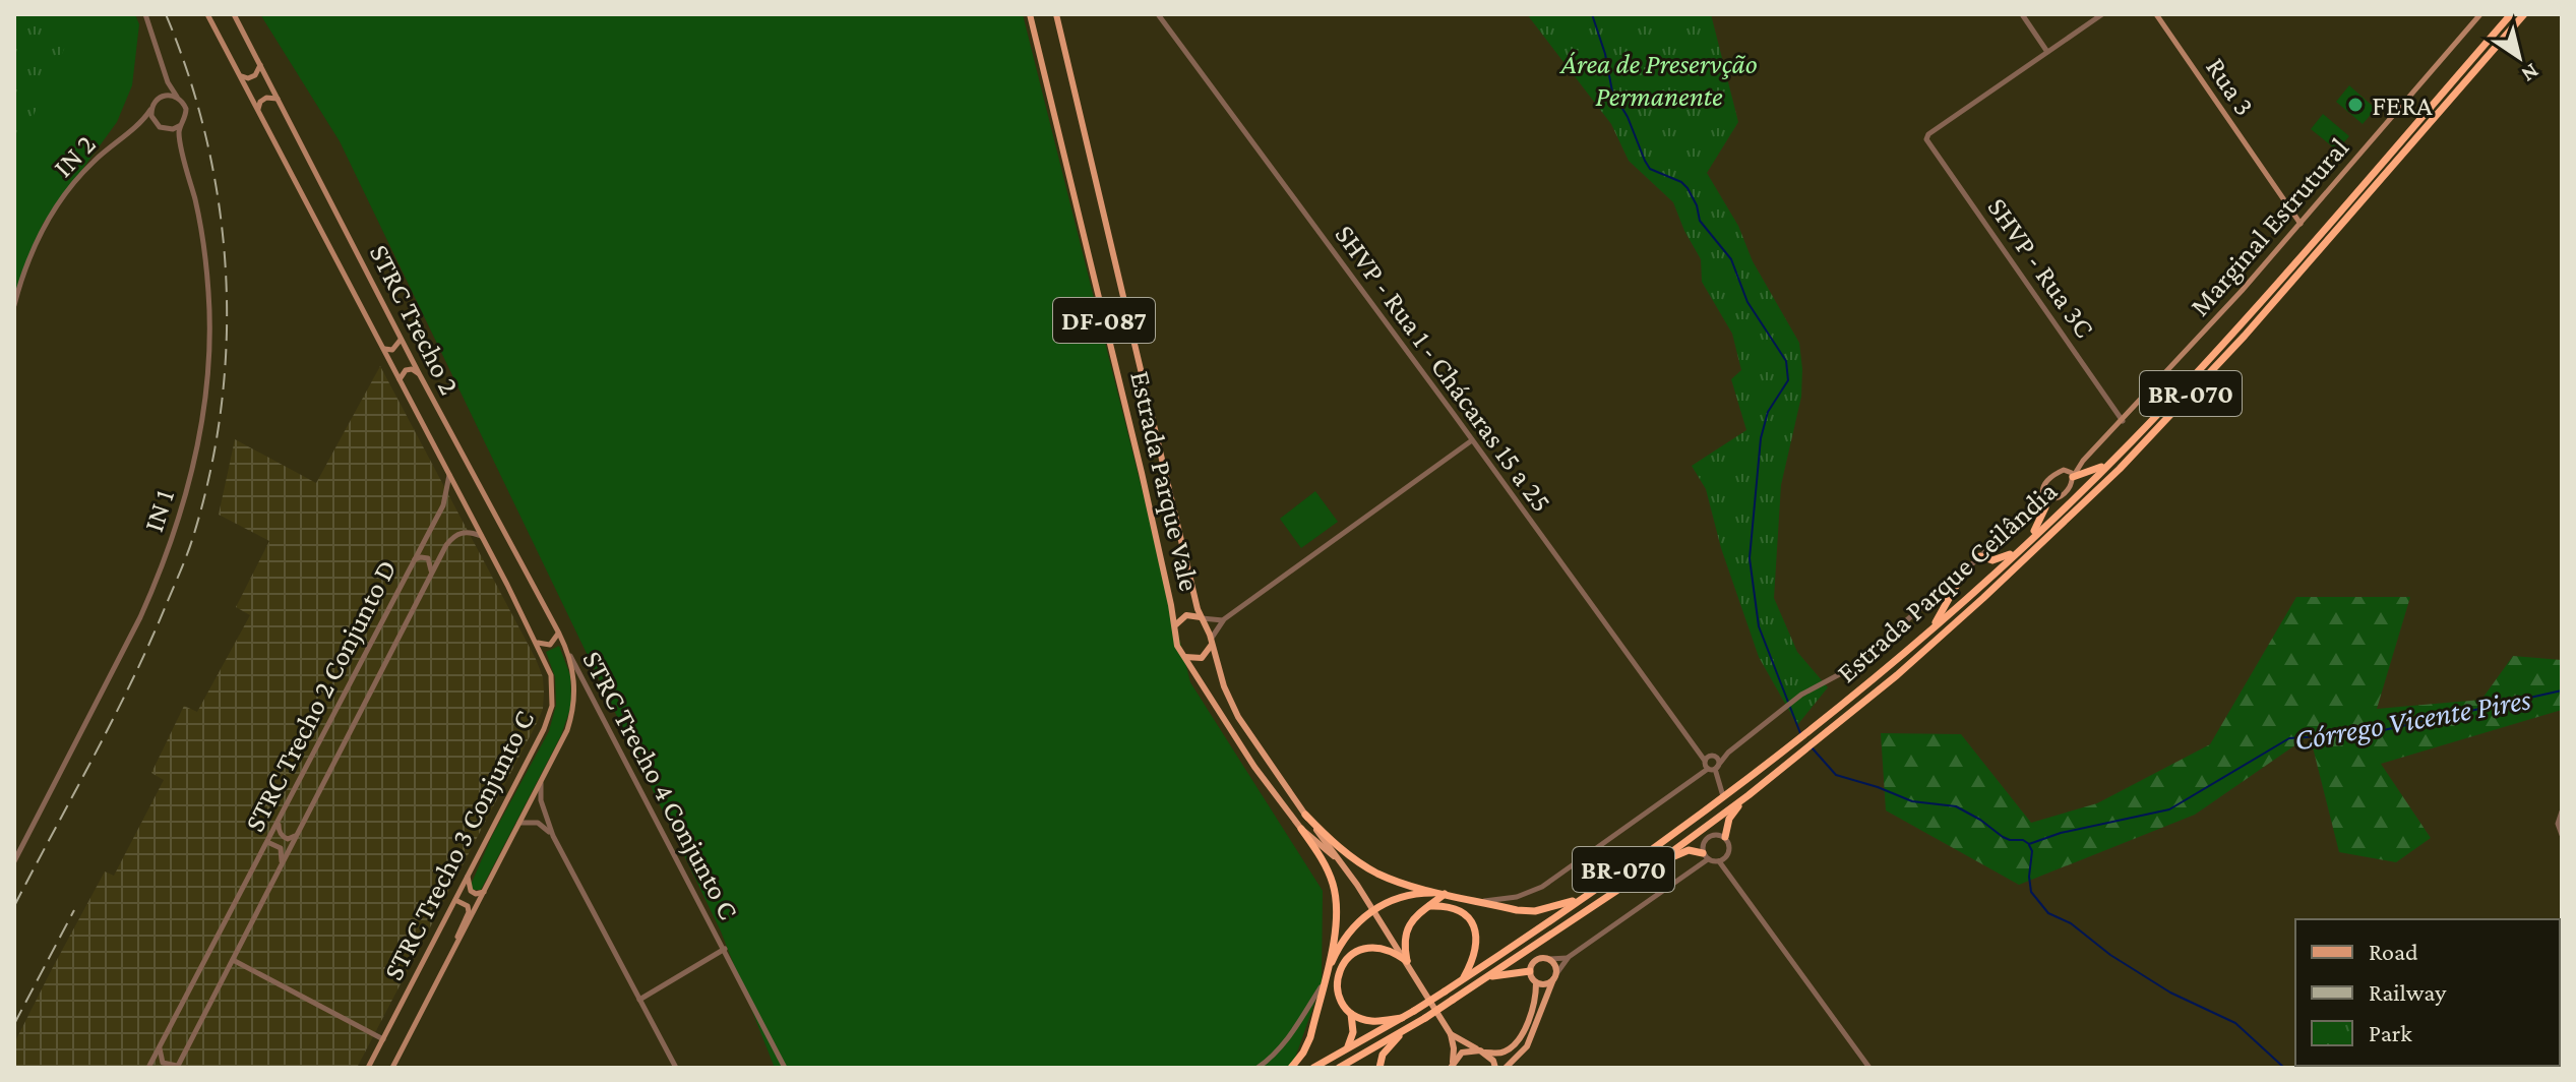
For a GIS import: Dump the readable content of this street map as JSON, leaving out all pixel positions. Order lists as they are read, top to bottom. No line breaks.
{"streets":{"highway":["BR-070","Estrada Parque Ceilândia"],"main road":["Rua 3","Marginal Estrutural","STRC Trecho 2","DF-087","Estrada Parque Vale","STRC Trecho 3 Conjunto C"],"street":["IN 2","SHVP - Rua 3C","SHVP - Rua 1 - Chácaras 15 a 25","IN 1","STRC Trecho 2 Conjunto D","STRC Trecho 4 Conjunto C"]},"crossings":[["Rua 3","Marginal Estrutural"],["IN 2","IN 1"],["Marginal Estrutural","SHVP - Rua 3C"],["STRC Trecho 2","STRC Trecho 2 Conjunto D"],["STRC Trecho 2","STRC Trecho 4 Conjunto C"],["STRC Trecho 2","STRC Trecho 3 Conjunto C"],["DF-087","Estrada Parque Vale"],["STRC Trecho 4 Conjunto C","STRC Trecho 3 Conjunto C"]],"water":["Córrego Vicente Pires"],"parks":["Área de Preservção Permanente"],"places":["FERA"],"legend":["Road","Railway","Park"],"north":"bottom right"}
